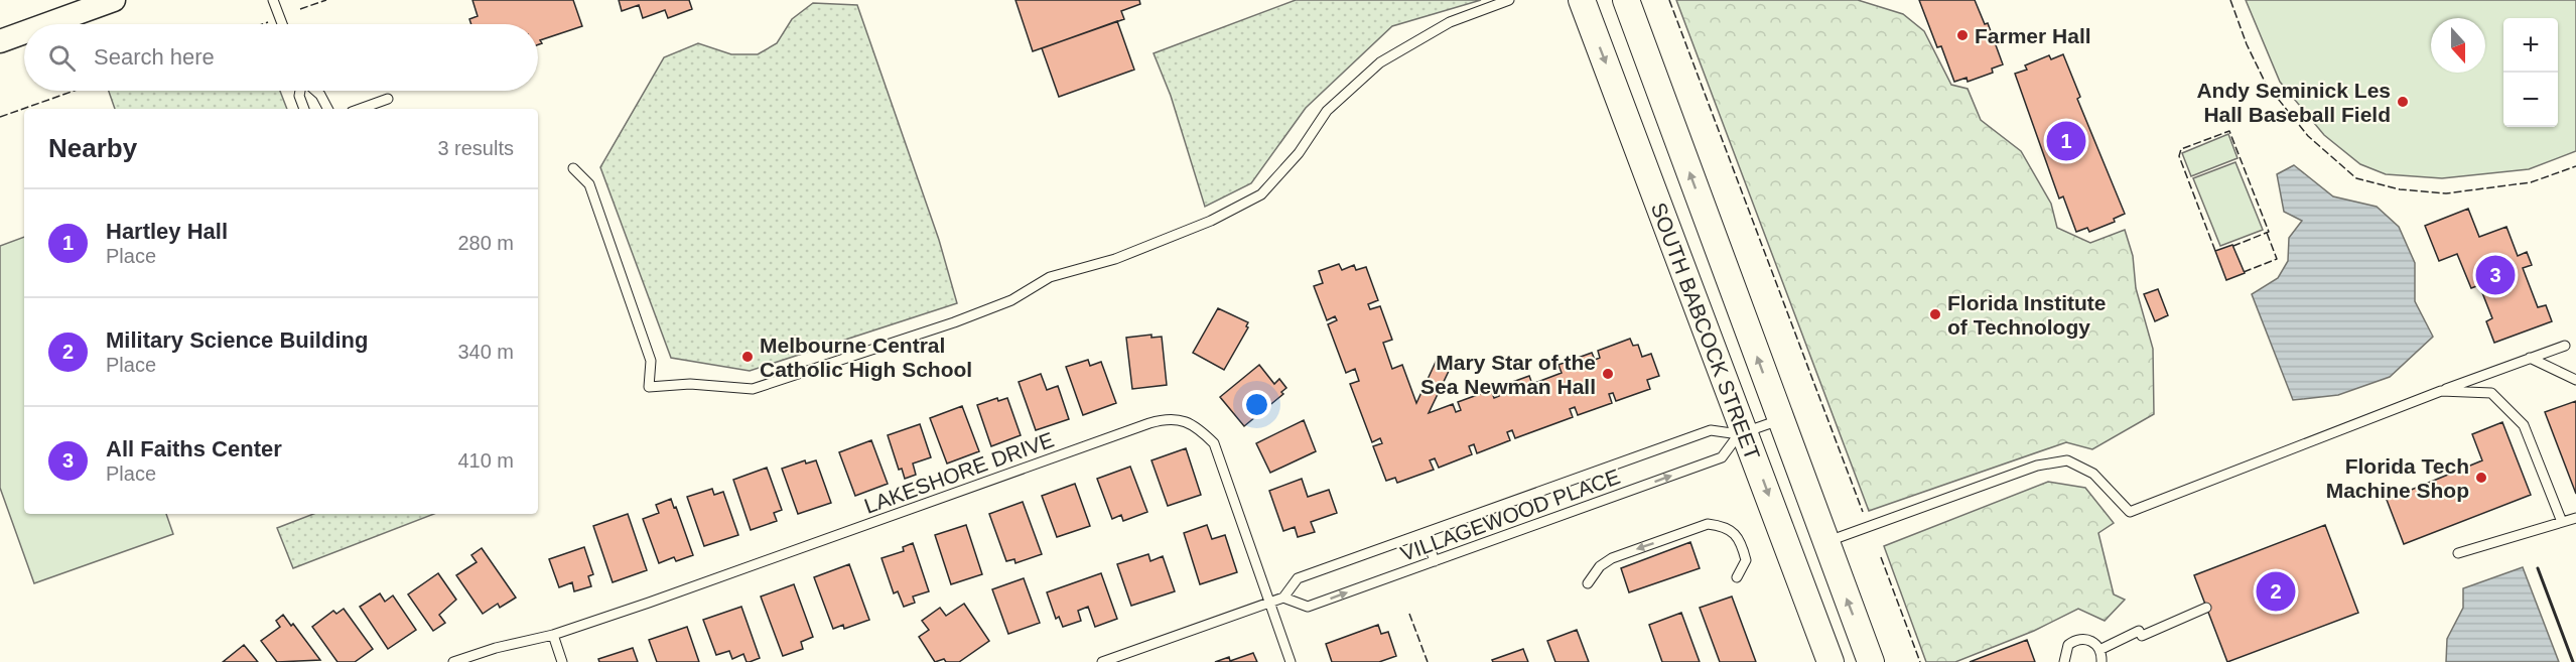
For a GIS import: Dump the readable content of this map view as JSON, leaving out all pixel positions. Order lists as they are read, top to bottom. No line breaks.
{"streets":{"main road":["SOUTH BABCOCK STREET"],"lane":["LAKESHORE DRIVE","VILLAGEWOOD PLACE"]},"crossings":[["SOUTH BABCOCK STREET","VILLAGEWOOD PLACE"],["LAKESHORE DRIVE","VILLAGEWOOD PLACE"]],"places":["Farmer Hall","Andy Seminick Les Hall Baseball Field","Florida Institute of Technology","Melbourne Central Catholic High School","Mary Star of the Sea Newman Hall","Florida Tech Machine Shop"],"north":"bottom","page":{"map_buttons":["+","−"],"search":"Search here","heading":["Nearby","3 results"],"pins":["1","3","2"],"list":[{"mark":"1","name":"Hartley Hall","note":"Place","value":"280 m"},{"mark":"2","name":"Military Science Building","note":"Place","value":"340 m"},{"mark":"3","name":"All Faiths Center","note":"Place","value":"410 m"}]}}
